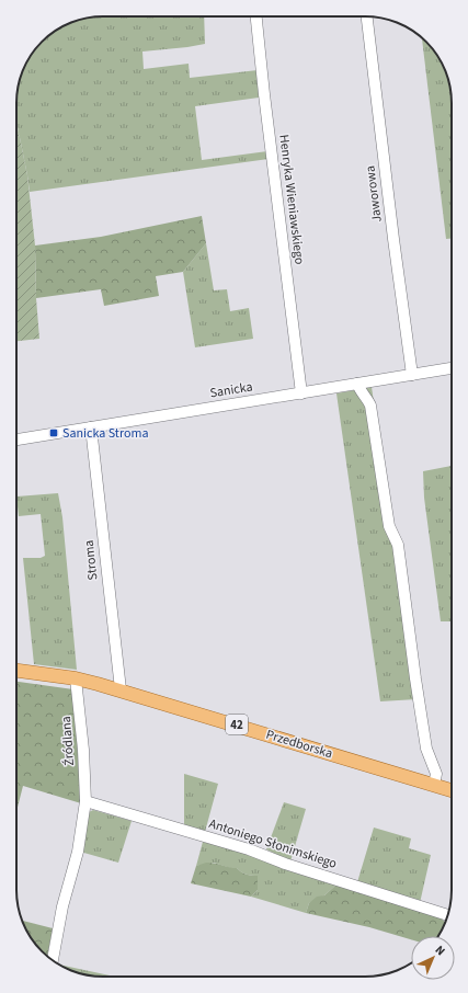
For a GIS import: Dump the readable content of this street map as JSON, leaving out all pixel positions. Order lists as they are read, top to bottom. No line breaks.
{"streets":{"main road":["42","Przedborska"],"street":["Jaworowa","Henryka Wieniawskiego","Sanicka","Stroma","Źródlana","Antoniego Słonimskiego"]},"crossings":[["Jaworowa","Sanicka"],["Henryka Wieniawskiego","Sanicka"],["Sanicka","Stroma"],["Stroma","Przedborska"],["Źródlana","Przedborska"],["Źródlana","Antoniego Słonimskiego"]],"places":{"transit":["Sanicka Stroma"]},"north":"top right"}
